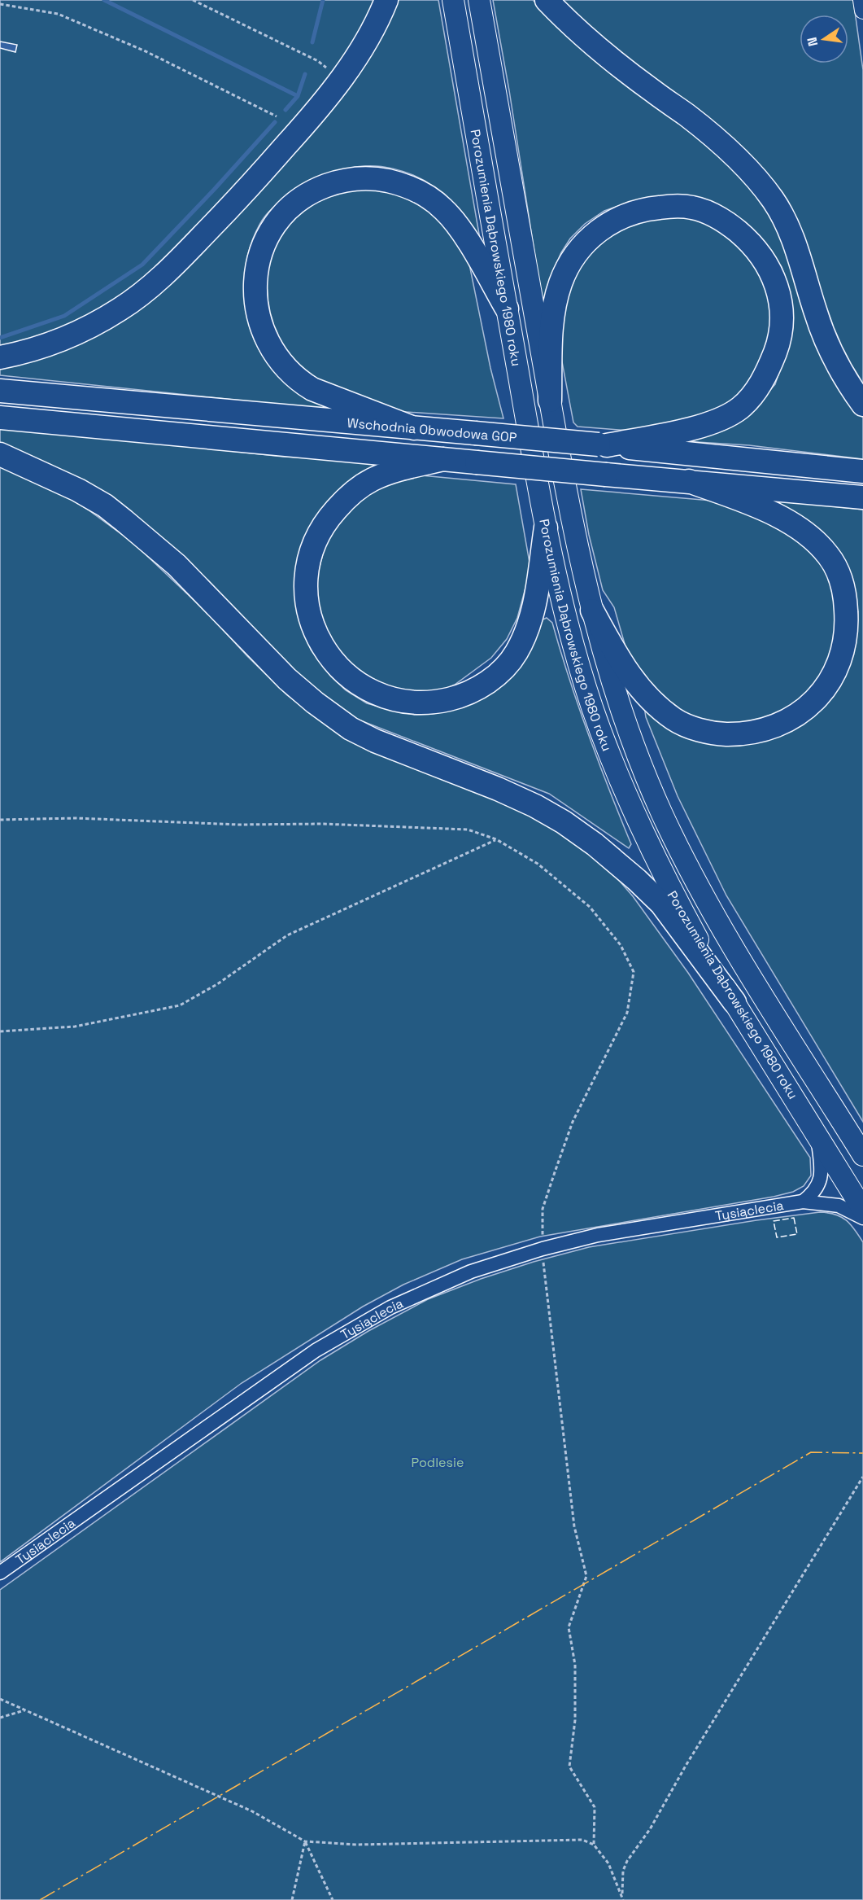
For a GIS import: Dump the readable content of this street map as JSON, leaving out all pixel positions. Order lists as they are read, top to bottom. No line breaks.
{"streets":{"highway":["Wschodnia Obwodowa GOP"],"main road":["Porozumienia Dąbrowskiego 1980 roku"],"street":["Tysiąclecia"]},"parks":["Podlesie"],"north":"left"}
